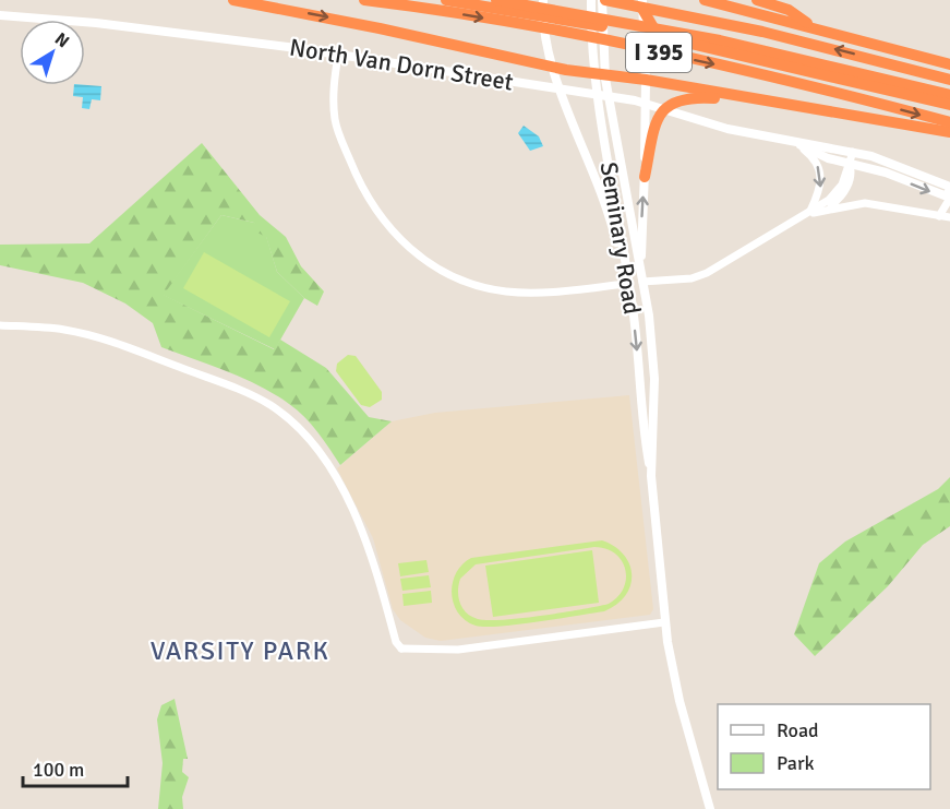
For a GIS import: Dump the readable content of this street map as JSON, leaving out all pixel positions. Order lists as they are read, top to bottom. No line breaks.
{"streets":{"highway":["I 395"],"main road":["North Van Dorn Street","Seminary Road"]},"crossings":[["I 395","Seminary Road"]],"districts":["VARSITY PARK"],"legend":["Road","Park"],"scale_bar":"100 m","north":"top right"}
